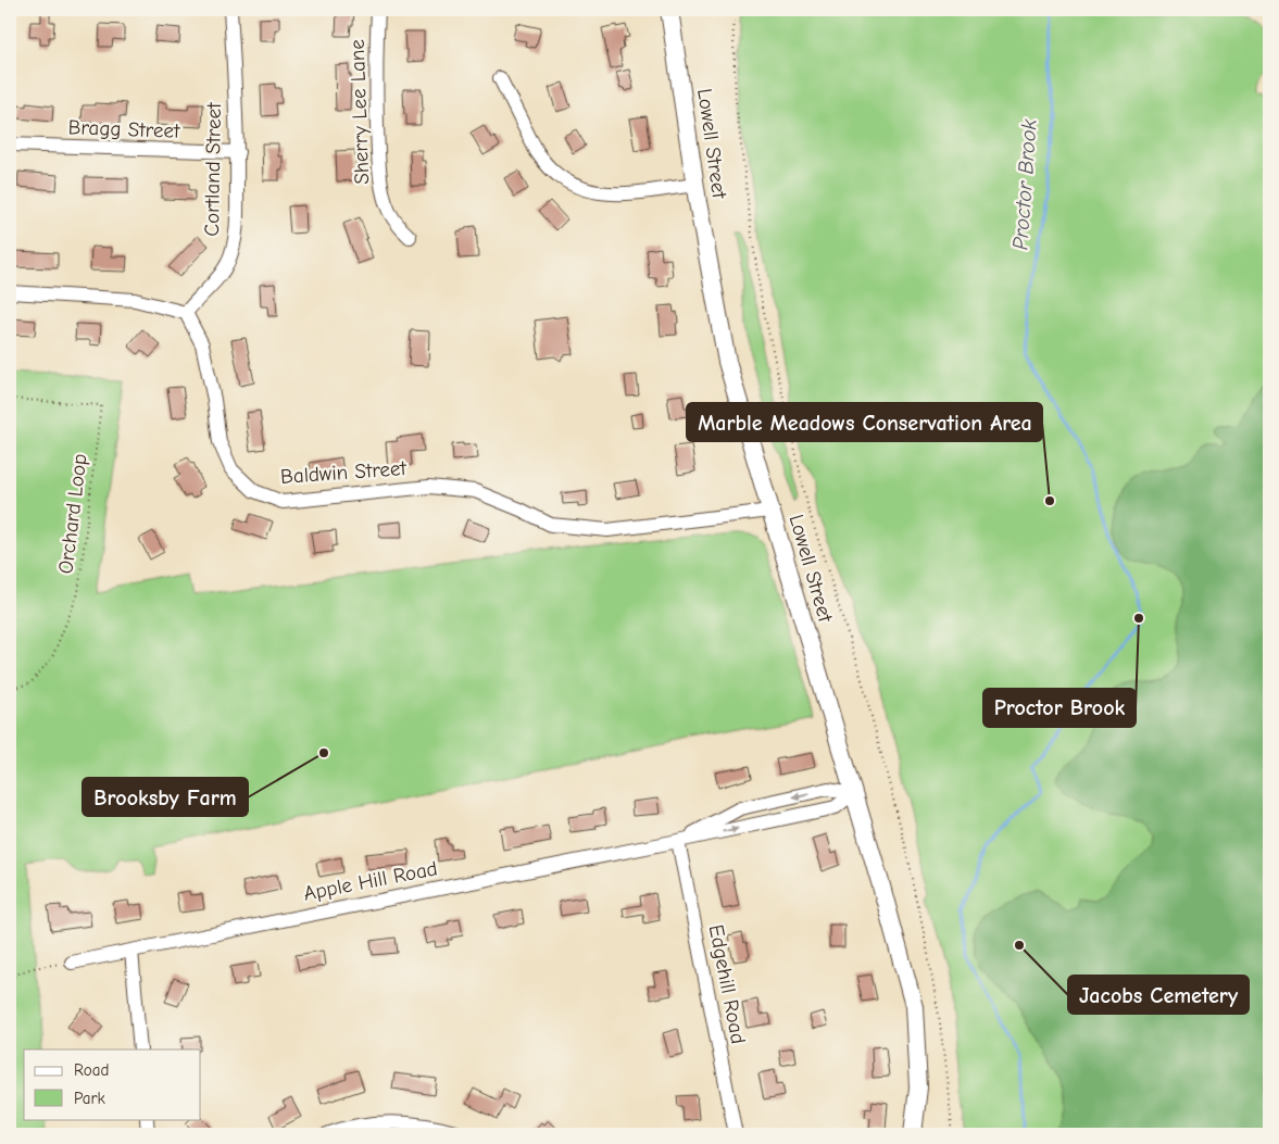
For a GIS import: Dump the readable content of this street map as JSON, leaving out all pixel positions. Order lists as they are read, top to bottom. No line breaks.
{"streets":{"main road":["Lowell Street"],"street":["Sherry Lee Lane","Bragg Street","Cortland Street","Baldwin Street","Apple Hill Road","Edgehill Road"],"path":["Orchard Loop"]},"crossings":[["Bragg Street","Cortland Street"],["Lowell Street","Baldwin Street"],["Lowell Street","Apple Hill Road"],["Cortland Street","Baldwin Street"],["Apple Hill Road","Edgehill Road"]],"water":["Proctor Brook"],"places":["Marble Meadows Conservation Area","Proctor Brook","Brooksby Farm","Jacobs Cemetery"],"legend":["Road","Park"]}
